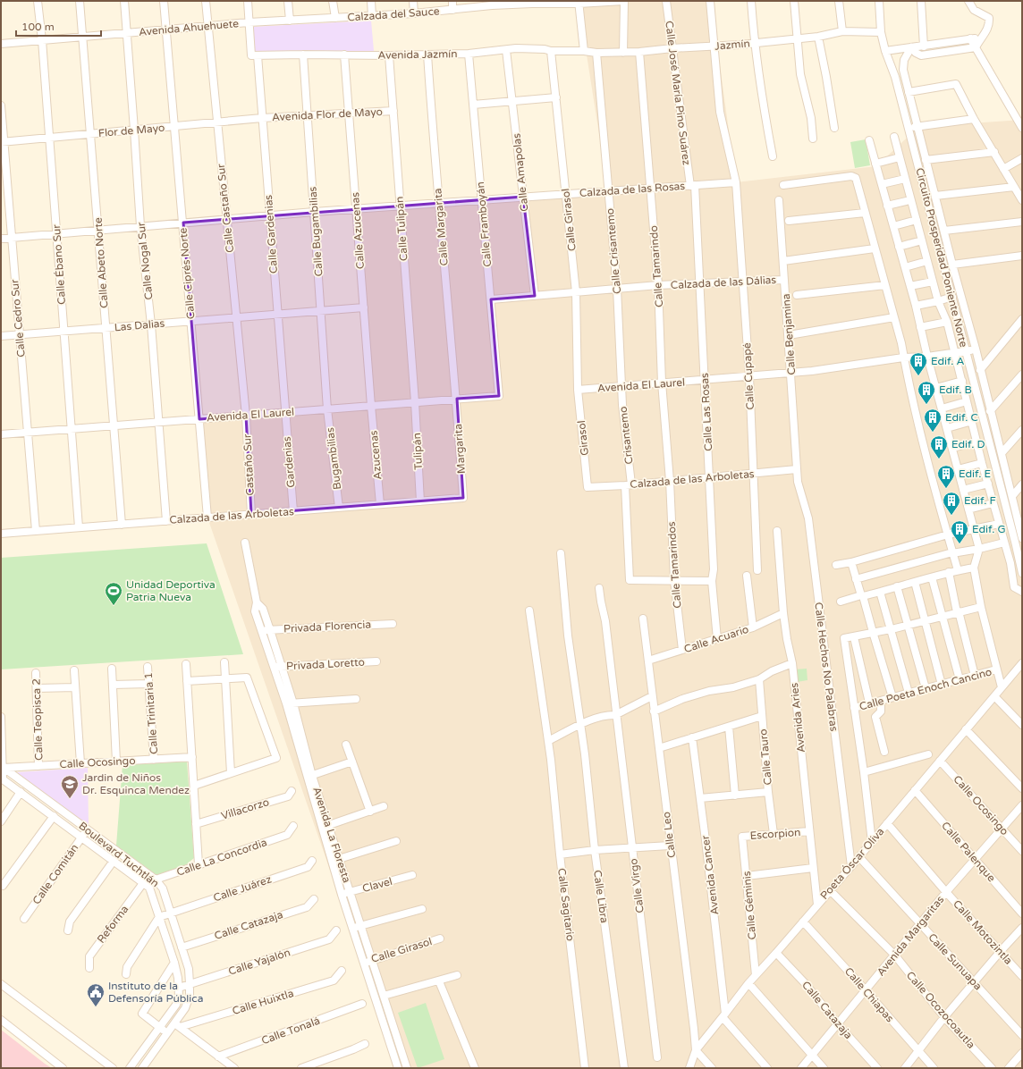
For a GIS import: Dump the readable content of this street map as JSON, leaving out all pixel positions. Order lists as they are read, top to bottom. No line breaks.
{"streets":{"street":["Calzada del Sauce","Avenida Ahuehuete","Jazmín","Avenida Jazmín","Calle José María Pino Suárez","Avenida Flor de Mayo","Flor de Mayo","Calle Amapolas","Calzada de las Rosas","Calle Castaño Sur","Calle Girasol","Calle Framboyán","Calle Margarita","Calle Tulipán","Calle Azucenas","Calle Bugambilias","Calle Gardenias","Calle Crisantemo","Circuito Prosperidad Poniente Norte","Calle Nogal Sur","Calle Abeto Norte","Calle Ébano Sur","Calle Tamarindo","Calle Ciprés Norte","Calzada de las Dálias","Calle Cedro Sur","Las Dalias","Calle Benjamina","Calle Cupapé","Avenida El Laurel","Calle Las Rosas","Crisantemo","Girasol","Margarita","Tulipán","Azucenas","Bugambilias","Gardenias","Castaño Sur","Calzada de las Arboletas","Calle Tamarindos","Privada Florencia","Calle Acuario","Privada Loretto","Calle Hechos No Palabras","Calle Poeta Enoch Cancino","Calle Trinitaria 1","Avenida Aries","Calle Teopisca 2","Calle Tauro","Calle Ocosingo","Villacorzo","Escorpion","Avenida La Floresta","Calle Leo","Calle Palenque","Boulevard Tuchtlán","Calle La Concordia","Poeta Óscar Oliva","Calle Comitán","Avenida Cancer","Clavel","Calle Virgo","Calle Juárez","Calle Libra","Calle Sagitario","Calle Géminis","Reforma","Calle Catazaja","Calle Motozintla","Avenida Margaritas","Calle Yajalón","Calle Sunuapa","Calle Chiapas","Calle Huixtla","Calle Ocozocoautla","Calle Tonalá"]},"crossings":[["Calzada del Sauce","Avenida Ahuehuete"],["Avenida Ahuehuete","Calle Castaño Sur"],["Avenida Ahuehuete","Calle Nogal Sur"],["Avenida Ahuehuete","Calle Abeto Norte"],["Avenida Ahuehuete","Calle Ébano Sur"],["Avenida Ahuehuete","Calle Ciprés Norte"],["Jazmín","Avenida Jazmín"],["Jazmín","Calle José María Pino Suárez"],["Jazmín","Calle Crisantemo"],["Jazmín","Circuito Prosperidad Poniente Norte"],["Jazmín","Calle Tamarindo"],["Jazmín","Calle Cupapé"],["Avenida Jazmín","Calle Amapolas"],["Avenida Jazmín","Calle Girasol"],["Avenida Jazmín","Calle Framboyán"],["Avenida Jazmín","Calle Margarita"],["Avenida Jazmín","Calle Tulipán"],["Avenida Jazmín","Calle Azucenas"],["Avenida Jazmín","Calle Bugambilias"],["Avenida Jazmín","Calle Gardenias"],["Calle José María Pino Suárez","Calzada de las Rosas"],["Calle José María Pino Suárez","Calle Las Rosas"],["Avenida Flor de Mayo","Flor de Mayo"],["Avenida Flor de Mayo","Calle Tulipán"],["Avenida Flor de Mayo","Calle Azucenas"],["Avenida Flor de Mayo","Calle Bugambilias"],["Avenida Flor de Mayo","Calle Gardenias"],["Flor de Mayo","Calle Castaño Sur"],["Flor de Mayo","Calle Gardenias"],["Flor de Mayo","Calle Nogal Sur"],["Flor de Mayo","Calle Abeto Norte"],["Flor de Mayo","Calle Ébano Sur"],["Flor de Mayo","Calle Ciprés Norte"],["Flor de Mayo","Calle Cedro Sur"],["Calle Amapolas","Calzada de las Rosas"],["Calle Amapolas","Calzada de las Dálias"],["Calzada de las Rosas","Calle Castaño Sur"],["Calzada de las Rosas","Calle Girasol"],["Calzada de las Rosas","Calle Framboyán"],["Calzada de las Rosas","Calle Margarita"],["Calzada de las Rosas","Calle Tulipán"],["Calzada de las Rosas","Calle Azucenas"],["Calzada de las Rosas","Calle Bugambilias"],["Calzada de las Rosas","Calle Gardenias"],["Calzada de las Rosas","Calle Crisantemo"],["Calzada de las Rosas","Calle Nogal Sur"],["Calzada de las Rosas","Calle Abeto Norte"],["Calzada de las Rosas","Calle Ébano Sur"],["Calzada de las Rosas","Calle Tamarindo"],["Calzada de las Rosas","Calle Ciprés Norte"],["Calzada de las Rosas","Calle Cedro Sur"],["Calzada de las Rosas","Calle Cupapé"],["Calzada de las Rosas","Calle Las Rosas"],["Calle Castaño Sur","Las Dalias"],["Calle Castaño Sur","Avenida El Laurel"],["Calle Castaño Sur","Castaño Sur"],["Calle Girasol","Calzada de las Dálias"],["Calle Girasol","Avenida El Laurel"],["Calle Girasol","Girasol"],["Calle Girasol","Avenida La Floresta"],["Calle Framboyán","Calzada de las Dálias"],["Calle Framboyán","Avenida El Laurel"],["Calle Margarita","Avenida El Laurel"],["Calle Margarita","Margarita"],["Calle Tulipán","Avenida El Laurel"],["Calle Tulipán","Tulipán"],["Calle Azucenas","Las Dalias"],["Calle Azucenas","Avenida El Laurel"],["Calle Azucenas","Azucenas"],["Calle Bugambilias","Las Dalias"],["Calle Bugambilias","Avenida El Laurel"],["Calle Bugambilias","Bugambilias"],["Calle Gardenias","Las Dalias"],["Calle Gardenias","Avenida El Laurel"],["Calle Gardenias","Gardenias"],["Calle Crisantemo","Calzada de las Dálias"],["Calle Crisantemo","Avenida El Laurel"],["Calle Crisantemo","Crisantemo"],["Circuito Prosperidad Poniente Norte","Avenida El Laurel"],["Calle Nogal Sur","Las Dalias"],["Calle Nogal Sur","Avenida El Laurel"],["Calle Nogal Sur","Calzada de las Arboletas"],["Calle Abeto Norte","Las Dalias"],["Calle Abeto Norte","Avenida El Laurel"],["Calle Abeto Norte","Calzada de las Arboletas"],["Calle Ébano Sur","Las Dalias"],["Calle Ébano Sur","Avenida El Laurel"],["Calle Ébano Sur","Calzada de las Arboletas"],["Calle Tamarindo","Calzada de las Dálias"],["Calle Tamarindo","Avenida El Laurel"],["Calle Tamarindo","Calzada de las Arboletas"],["Calle Tamarindo","Calle Tamarindos"],["Calle Ciprés Norte","Las Dalias"],["Calle Ciprés Norte","Avenida El Laurel"],["Calle Ciprés Norte","Calzada de las Arboletas"],["Calzada de las Dálias","Calle Benjamina"],["Calzada de las Dálias","Calle Cupapé"],["Calzada de las Dálias","Calle Las Rosas"],["Calle Cedro Sur","Las Dalias"],["Calle Cedro Sur","Avenida El Laurel"],["Calle Cedro Sur","Calzada de las Arboletas"],["Calle Benjamina","Avenida El Laurel"],["Calle Benjamina","Calzada de las Arboletas"],["Calle Benjamina","Calle Hechos No Palabras"],["Calle Cupapé","Avenida El Laurel"],["Calle Cupapé","Calzada de las Arboletas"],["Avenida El Laurel","Calle Las Rosas"],["Avenida El Laurel","Crisantemo"],["Avenida El Laurel","Girasol"],["Avenida El Laurel","Margarita"],["Avenida El Laurel","Tulipán"],["Avenida El Laurel","Azucenas"],["Avenida El Laurel","Bugambilias"],["Avenida El Laurel","Gardenias"],["Avenida El Laurel","Castaño Sur"],["Calle Las Rosas","Calzada de las Arboletas"],["Calle Las Rosas","Calle Acuario"],["Crisantemo","Calzada de las Arboletas"],["Crisantemo","Calle Tamarindos"],["Girasol","Calzada de las Arboletas"],["Margarita","Calzada de las Arboletas"],["Tulipán","Calzada de las Arboletas"],["Azucenas","Calzada de las Arboletas"],["Bugambilias","Calzada de las Arboletas"],["Gardenias","Calzada de las Arboletas"],["Castaño Sur","Calzada de las Arboletas"],["Calzada de las Arboletas","Calle Tamarindos"],["Calzada de las Arboletas","Calle Hechos No Palabras"],["Calle Tamarindos","Calle Acuario"],["Privada Florencia","Avenida La Floresta"],["Calle Acuario","Avenida Aries"],["Calle Acuario","Calle Leo"],["Privada Loretto","Avenida La Floresta"],["Calle Hechos No Palabras","Poeta Óscar Oliva"],["Calle Trinitaria 1","Calle Ocosingo"],["Avenida Aries","Escorpion"],["Avenida Aries","Poeta Óscar Oliva"],["Calle Teopisca 2","Calle Ocosingo"],["Calle Tauro","Escorpion"],["Calle Ocosingo","Boulevard Tuchtlán"],["Calle Ocosingo","Poeta Óscar Oliva"],["Calle Ocosingo","Avenida Margaritas"],["Escorpion","Calle Géminis"],["Avenida La Floresta","Clavel"],["Calle Leo","Poeta Óscar Oliva"],["Calle Palenque","Poeta Óscar Oliva"],["Calle Palenque","Avenida Margaritas"],["Boulevard Tuchtlán","Calle La Concordia"],["Boulevard Tuchtlán","Calle Comitán"],["Boulevard Tuchtlán","Calle Juárez"],["Boulevard Tuchtlán","Reforma"],["Boulevard Tuchtlán","Calle Catazaja"],["Boulevard Tuchtlán","Calle Yajalón"],["Boulevard Tuchtlán","Calle Huixtla"],["Poeta Óscar Oliva","Avenida Cancer"],["Poeta Óscar Oliva","Calle Géminis"],["Poeta Óscar Oliva","Calle Catazaja"],["Poeta Óscar Oliva","Calle Motozintla"],["Poeta Óscar Oliva","Calle Sunuapa"],["Poeta Óscar Oliva","Calle Chiapas"],["Poeta Óscar Oliva","Calle Ocozocoautla"],["Calle Catazaja","Avenida Margaritas"],["Calle Motozintla","Avenida Margaritas"],["Avenida Margaritas","Calle Sunuapa"],["Avenida Margaritas","Calle Chiapas"],["Avenida Margaritas","Calle Ocozocoautla"]],"places":{"building":["Edif. A","Edif. B","Edif. C","Edif. D","Edif. E","Edif. F","Edif. G"],"sports":["Unidad Deportiva Patria Nueva"],"school or university":["Jardin de Niños Dr. Esquinca Mendez"],"public building":["Instituto de la Defensoría Pública"]},"scale_bar":"100 m"}
